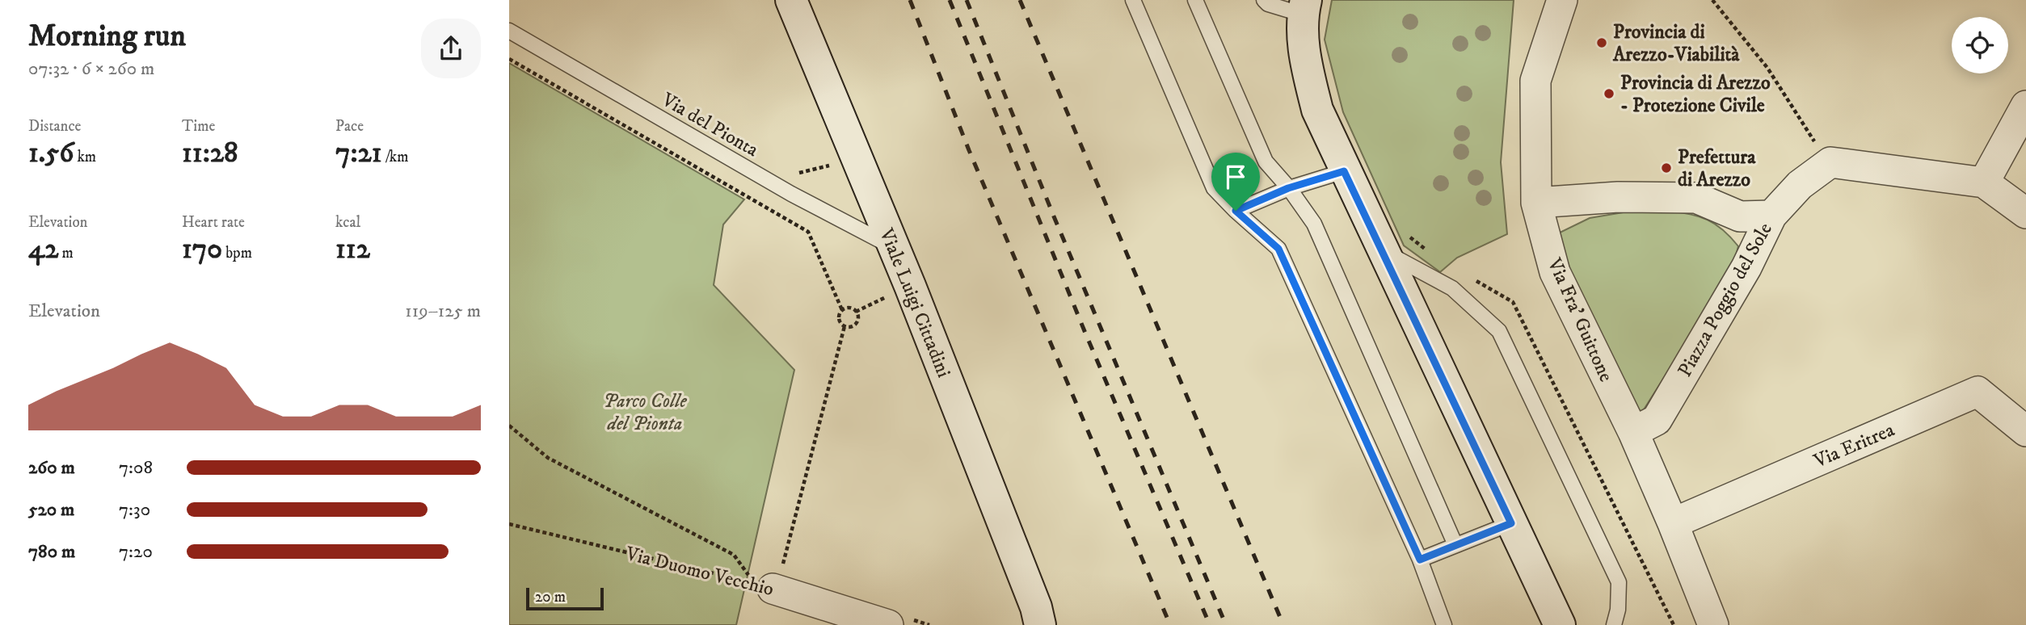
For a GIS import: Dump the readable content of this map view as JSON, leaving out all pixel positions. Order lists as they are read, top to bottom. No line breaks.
{"streets":{"main road":["Viale Luigi Cittadini"],"street":["Piazza Poggio del Sole","Via Fra' Guittone","Via Eritrea","Via Duomo Vecchio"],"lane":["Via del Pionta"]},"crossings":[["Via del Pionta","Viale Luigi Cittadini"],["Piazza Poggio del Sole","Via Fra' Guittone"],["Via Fra' Guittone","Via Eritrea"]],"parks":["Parco Colle del Pionta"],"places":["Provincia di Arezzo-Viabilità","Provincia di Arezzo - Protezione Civile","Prefettura di Arezzo"],"scale_bar":"20 m","page":{"heading":["Morning run","07:32 · 6 × 260 m"],"stats":[["Distance","1.56 km"],["Time","11:28"],["Pace","7:21 /km"],["Elevation","42 m"],["Heart rate","170 bpm"],["kcal","112"]],"chart":["Elevation","119–125 m"],"list":[{"name":"260 m","note":"7:08"},{"name":"520 m","note":"7:30"},{"name":"780 m","note":"7:20"}],"scale":"20 m"}}
